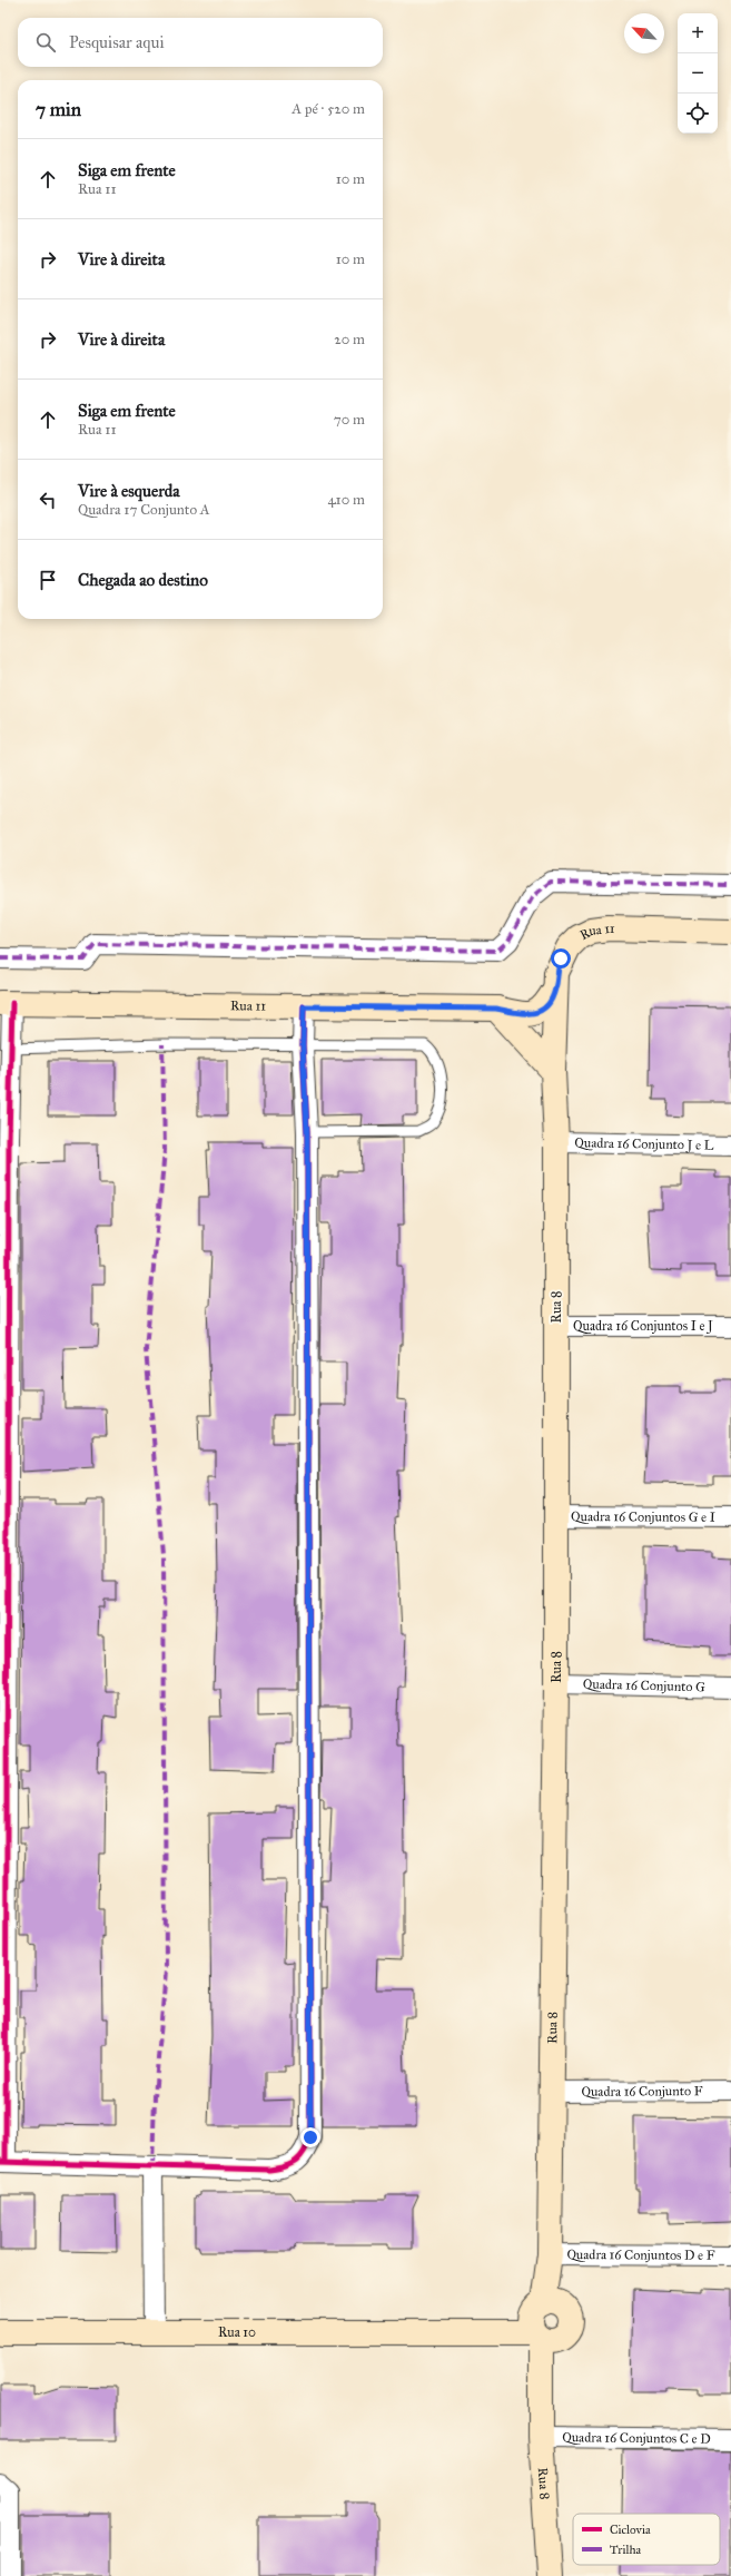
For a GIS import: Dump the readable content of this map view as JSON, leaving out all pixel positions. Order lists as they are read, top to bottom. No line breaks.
{"streets":{"main road":["Rua 11","Rua 8","Rua 10"],"street":["Quadra 16 Conjunto J e L","Quadra 16 Conjuntos I e J","Quadra 16 Conjuntos G e I","Quadra 16 Conjunto G","Quadra 16 Conjunto F","Quadra 16 Conjuntos D e F","Quadra 16 Conjuntos C e D"]},"crossings":[["Rua 11","Rua 8"],["Quadra 16 Conjunto J e L","Rua 8"],["Rua 8","Quadra 16 Conjuntos I e J"],["Rua 8","Quadra 16 Conjuntos G e I"],["Rua 8","Quadra 16 Conjunto G"],["Rua 8","Quadra 16 Conjunto F"],["Rua 8","Quadra 16 Conjuntos D e F"],["Rua 8","Rua 10"],["Rua 8","Quadra 16 Conjuntos C e D"]],"legend":["Ciclovia","Trilha"],"north":"top left","page":{"map_buttons":["+","−"],"search":"Pesquisar aqui","heading":["7 min","A pé · 520 m"],"list":[["Siga em frente","Rua 11","10 m"],["Vire à direita","10 m"],["Vire à direita","20 m"],["Siga em frente","Rua 11","70 m"],["Vire à esquerda","Quadra 17 Conjunto A","410 m"],"Chegada ao destino"]}}
